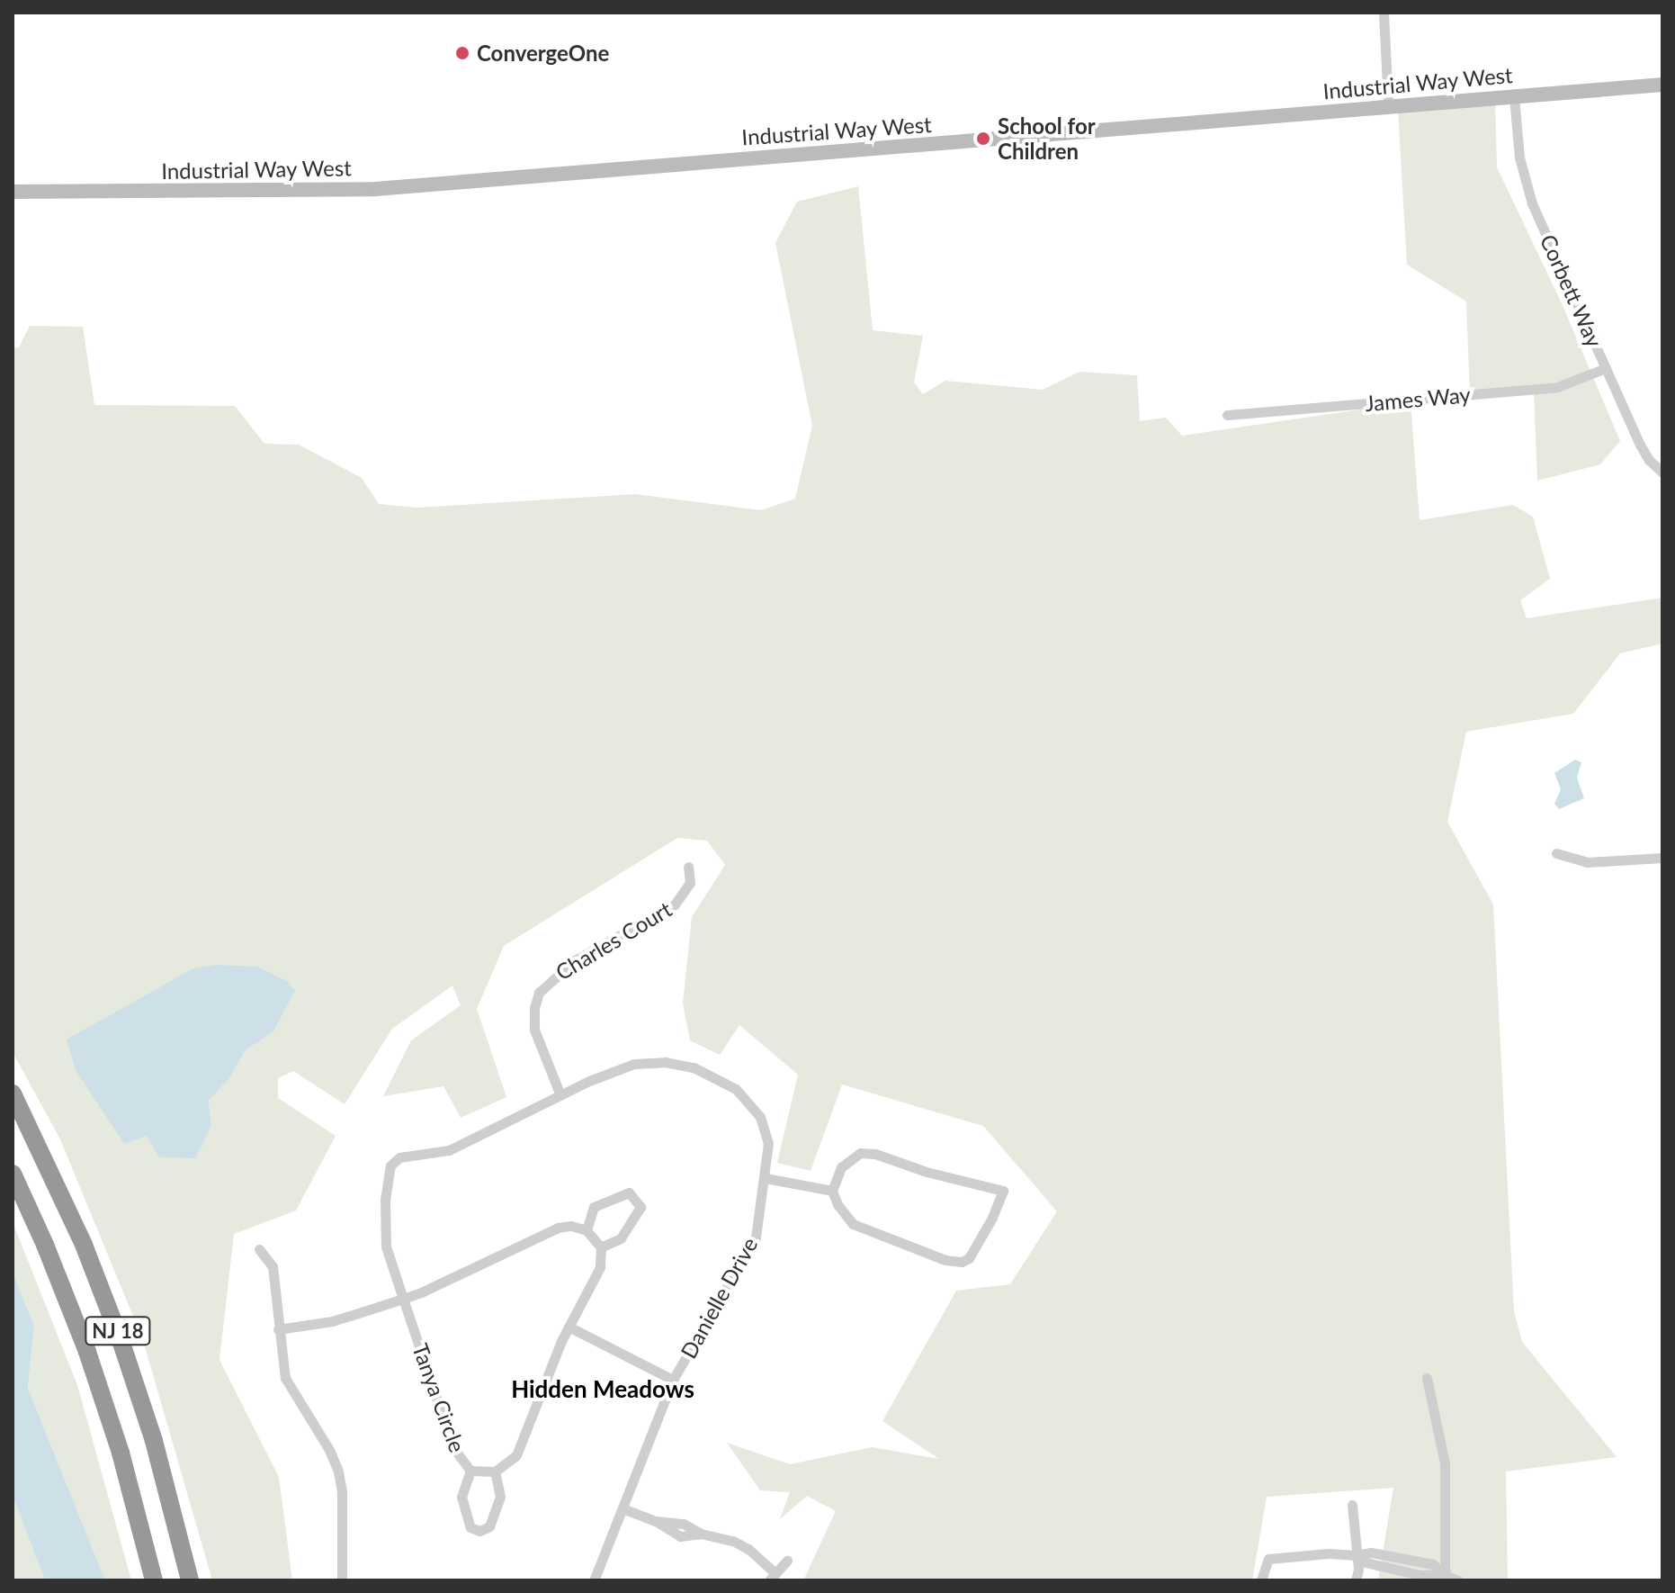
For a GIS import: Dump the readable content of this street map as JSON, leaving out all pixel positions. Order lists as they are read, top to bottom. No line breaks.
{"streets":{"highway":["NJ 18"],"street":["Industrial Way West","Corbett Way","James Way","Charles Court","Danielle Drive","Tanya Circle"]},"crossings":[["Industrial Way West","Corbett Way"],["Corbett Way","James Way"],["Charles Court","Danielle Drive"],["Danielle Drive","Tanya Circle"]],"districts":["Hidden Meadows"],"places":["ConvergeOne","School for Children"]}
